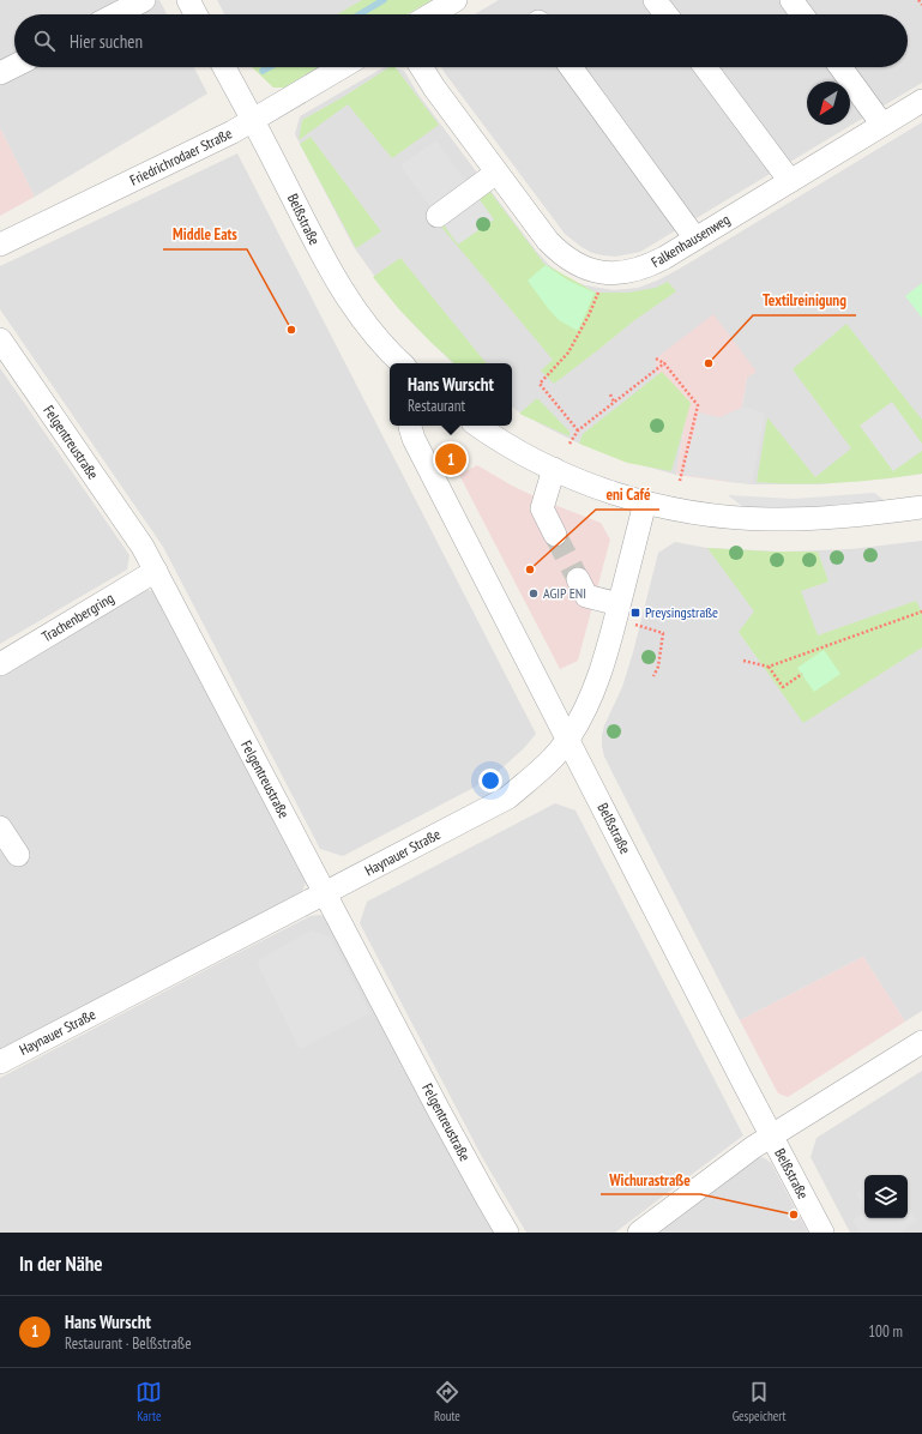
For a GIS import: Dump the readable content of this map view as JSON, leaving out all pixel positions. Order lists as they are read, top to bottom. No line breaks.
{"streets":{"street":["Friedrichrodaer Straße","Belßstraße","Falkenhausenweg","Felgentreustraße","Trachenbergring","Haynauer Straße"]},"crossings":[["Friedrichrodaer Straße","Belßstraße"],["Belßstraße","Haynauer Straße"],["Felgentreustraße","Trachenbergring"],["Felgentreustraße","Haynauer Straße"]],"places":{"other":["Middle Eats","Textilreinigung","eni Café","AGIP ENI","Wichurastraße"],"transit":["Preysingstraße"]},"north":"bottom left","page":{"search":"Hier suchen","popup":["Hans Wurscht","Restaurant"],"pins":"1","heading":"In der Nähe","list":[{"mark":"1","name":"Hans Wurscht","note":"Restaurant · Belßstraße","value":"100 m"}],"nav":["Karte","Route","Gespeichert"]}}
